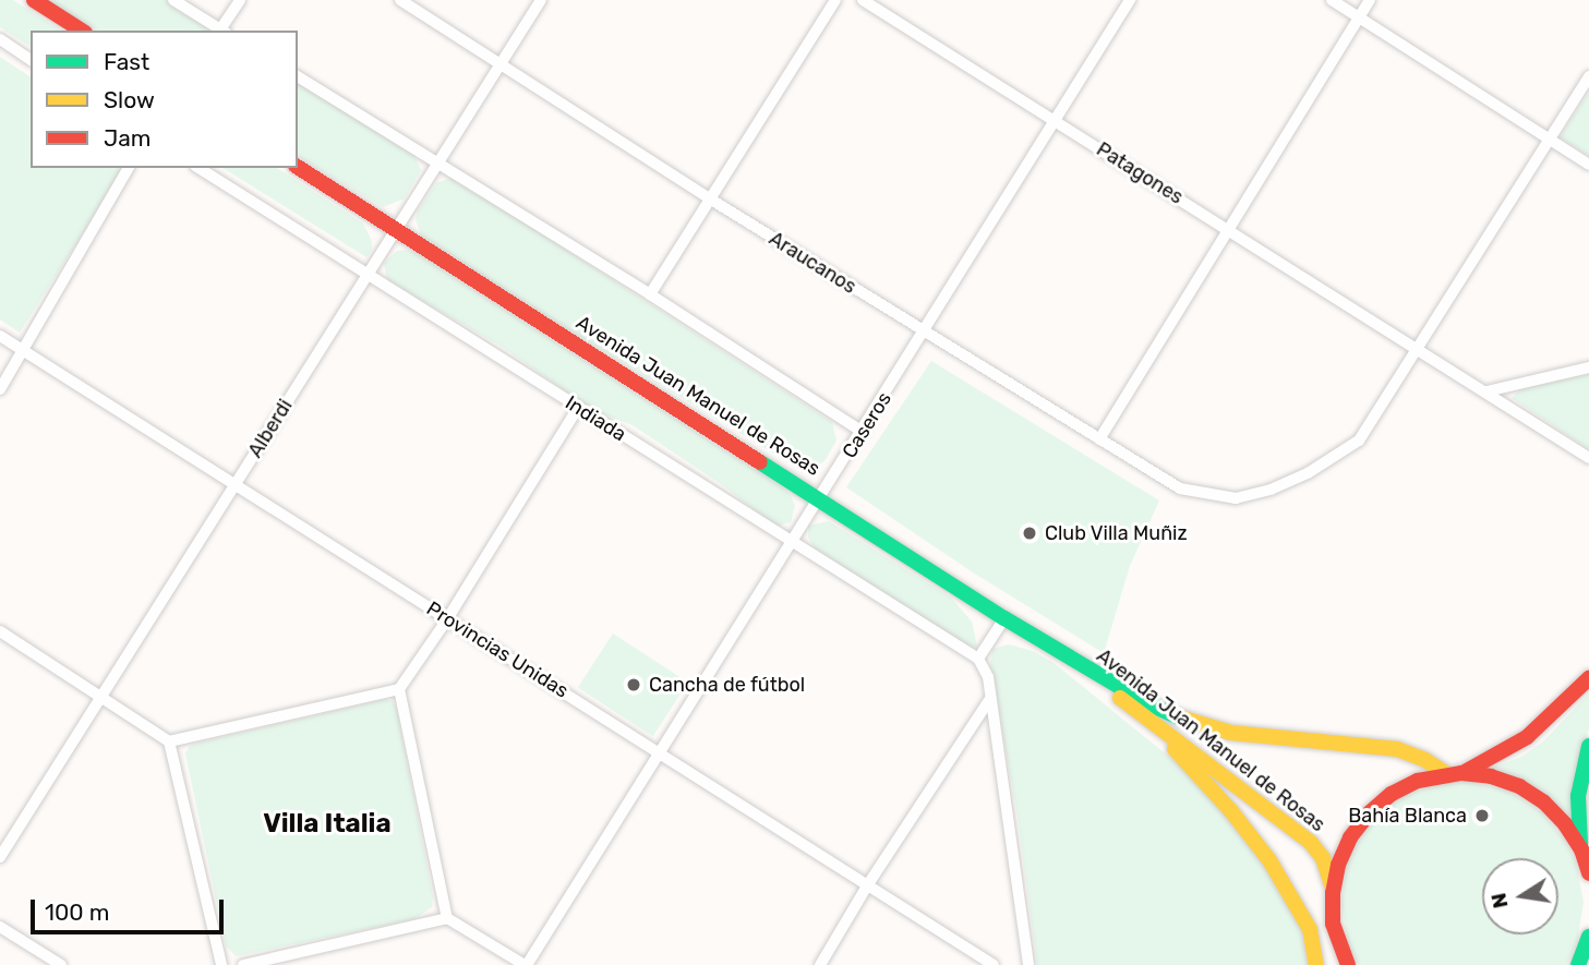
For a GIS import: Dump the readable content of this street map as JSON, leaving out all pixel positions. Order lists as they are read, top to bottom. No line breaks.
{"streets":{"main road":["Avenida Juan Manuel de Rosas"],"street":["Patagones","Araucanos","Indiada","Caseros","Alberdi","Provincias Unidas"]},"crossings":[["Patagones","Araucanos"],["Patagones","Caseros"],["Araucanos","Caseros"],["Araucanos","Alberdi"],["Avenida Juan Manuel de Rosas","Caseros"],["Avenida Juan Manuel de Rosas","Alberdi"],["Indiada","Caseros"],["Indiada","Alberdi"],["Caseros","Provincias Unidas"],["Alberdi","Provincias Unidas"]],"districts":["Villa Italia"],"places":["Club Villa Muñiz","Cancha de fútbol","Bahía Blanca"],"legend":["Fast","Slow","Jam"],"scale_bar":"100 m","north":"left"}
